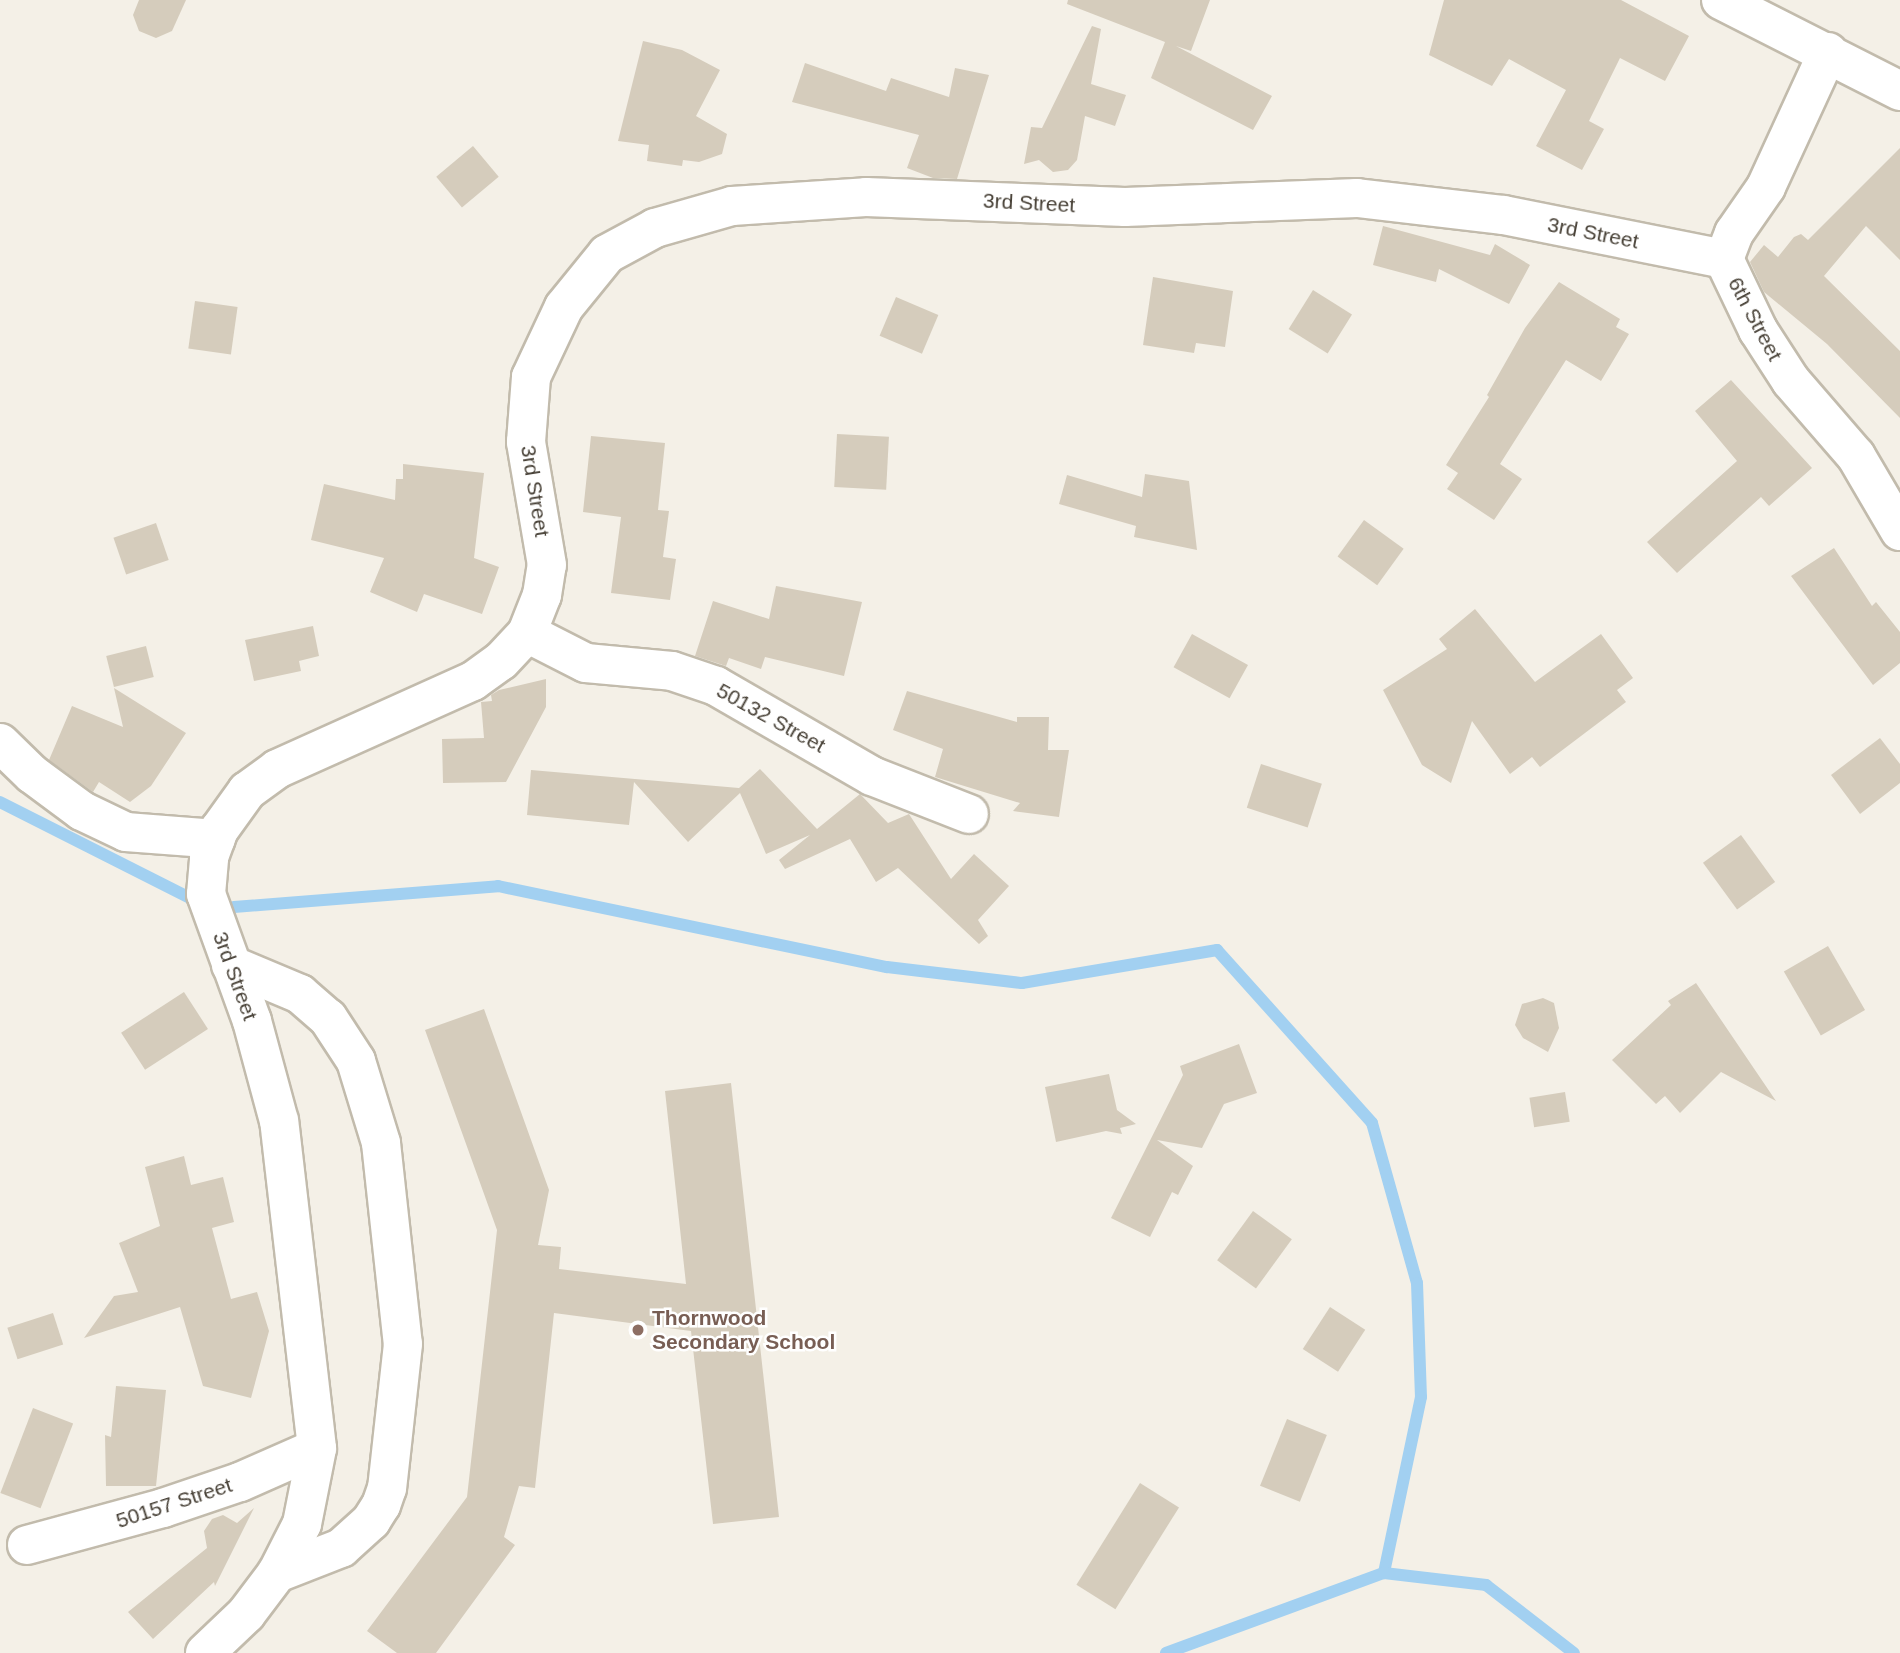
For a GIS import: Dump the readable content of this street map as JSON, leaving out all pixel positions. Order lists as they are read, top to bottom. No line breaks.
{"streets":{"street":["3rd Street","6th Street","50132 Street","50157 Street"]},"crossings":[["3rd Street","6th Street"],["3rd Street","50132 Street"],["3rd Street","50157 Street"]],"places":["Thornwood Secondary School"]}
